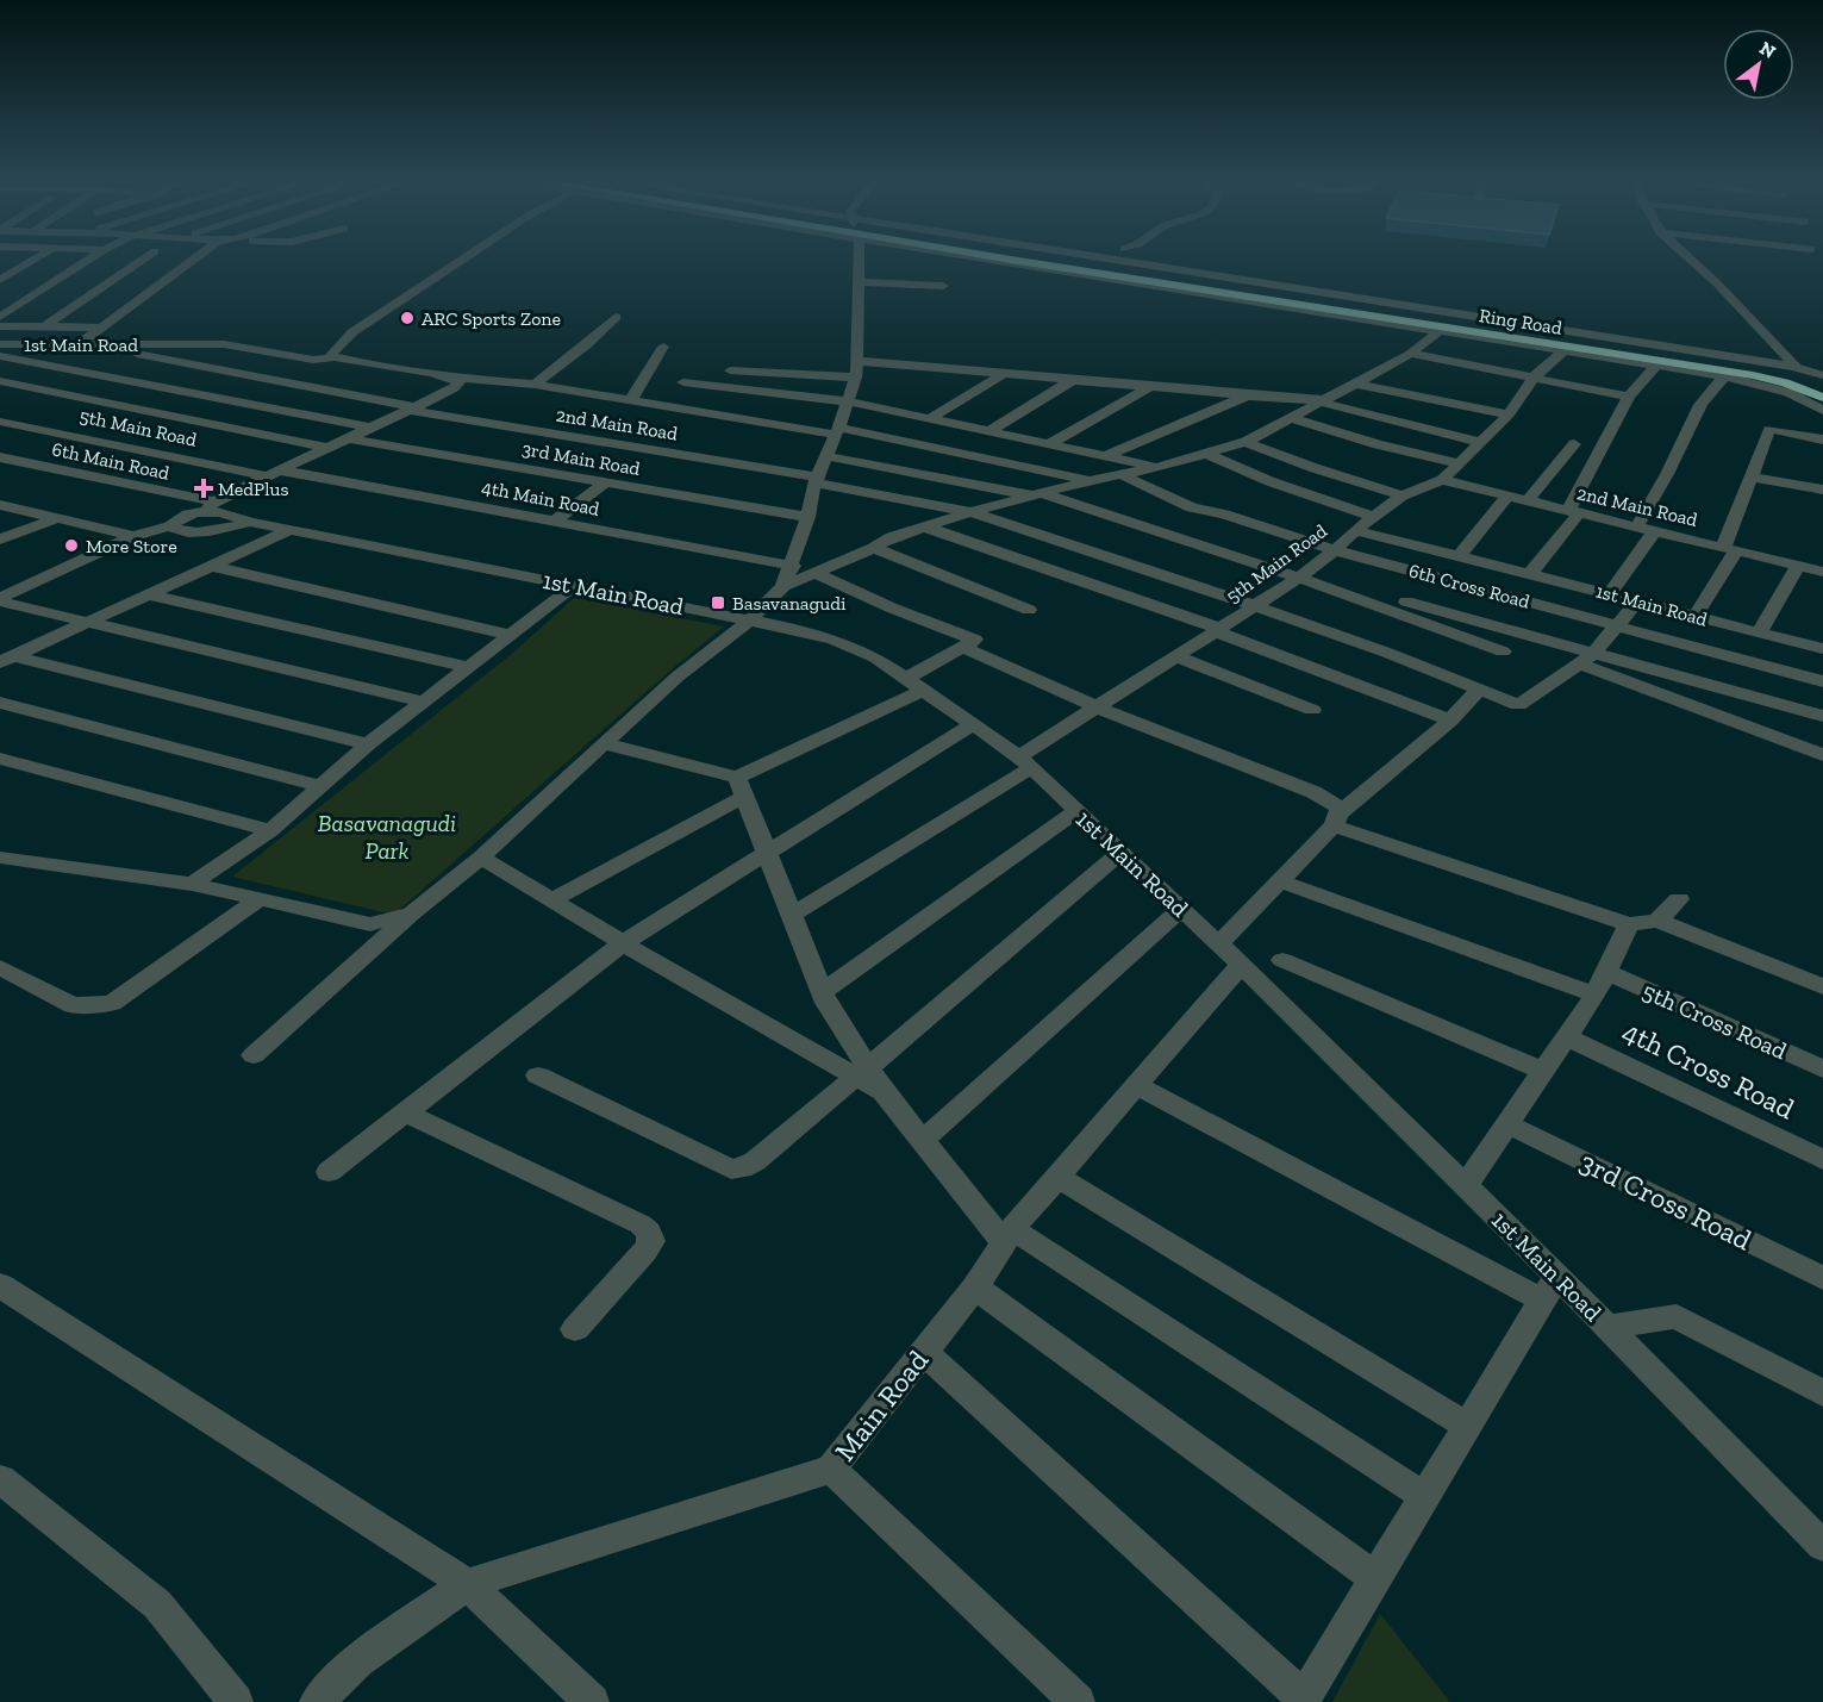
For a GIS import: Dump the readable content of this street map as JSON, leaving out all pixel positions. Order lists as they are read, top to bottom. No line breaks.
{"streets":{"highway":["Ring Road"],"street":["1st Main Road","2nd Main Road","5th Main Road","3rd Main Road","6th Main Road","4th Main Road","6th Cross Road","5th Cross Road","4th Cross Road","3rd Cross Road","Main Road"]},"crossings":[["1st Main Road","2nd Main Road"],["1st Main Road","5th Main Road"],["1st Main Road","6th Main Road"],["1st Main Road","Main Road"],["2nd Main Road","5th Main Road"],["5th Main Road","4th Main Road"],["5th Main Road","6th Cross Road"]],"parks":["Basavanagudi Park"],"places":{"other":["ARC Sports Zone","More Store"],"health":["MedPlus"],"transit":["Basavanagudi"]},"north":"top right"}
